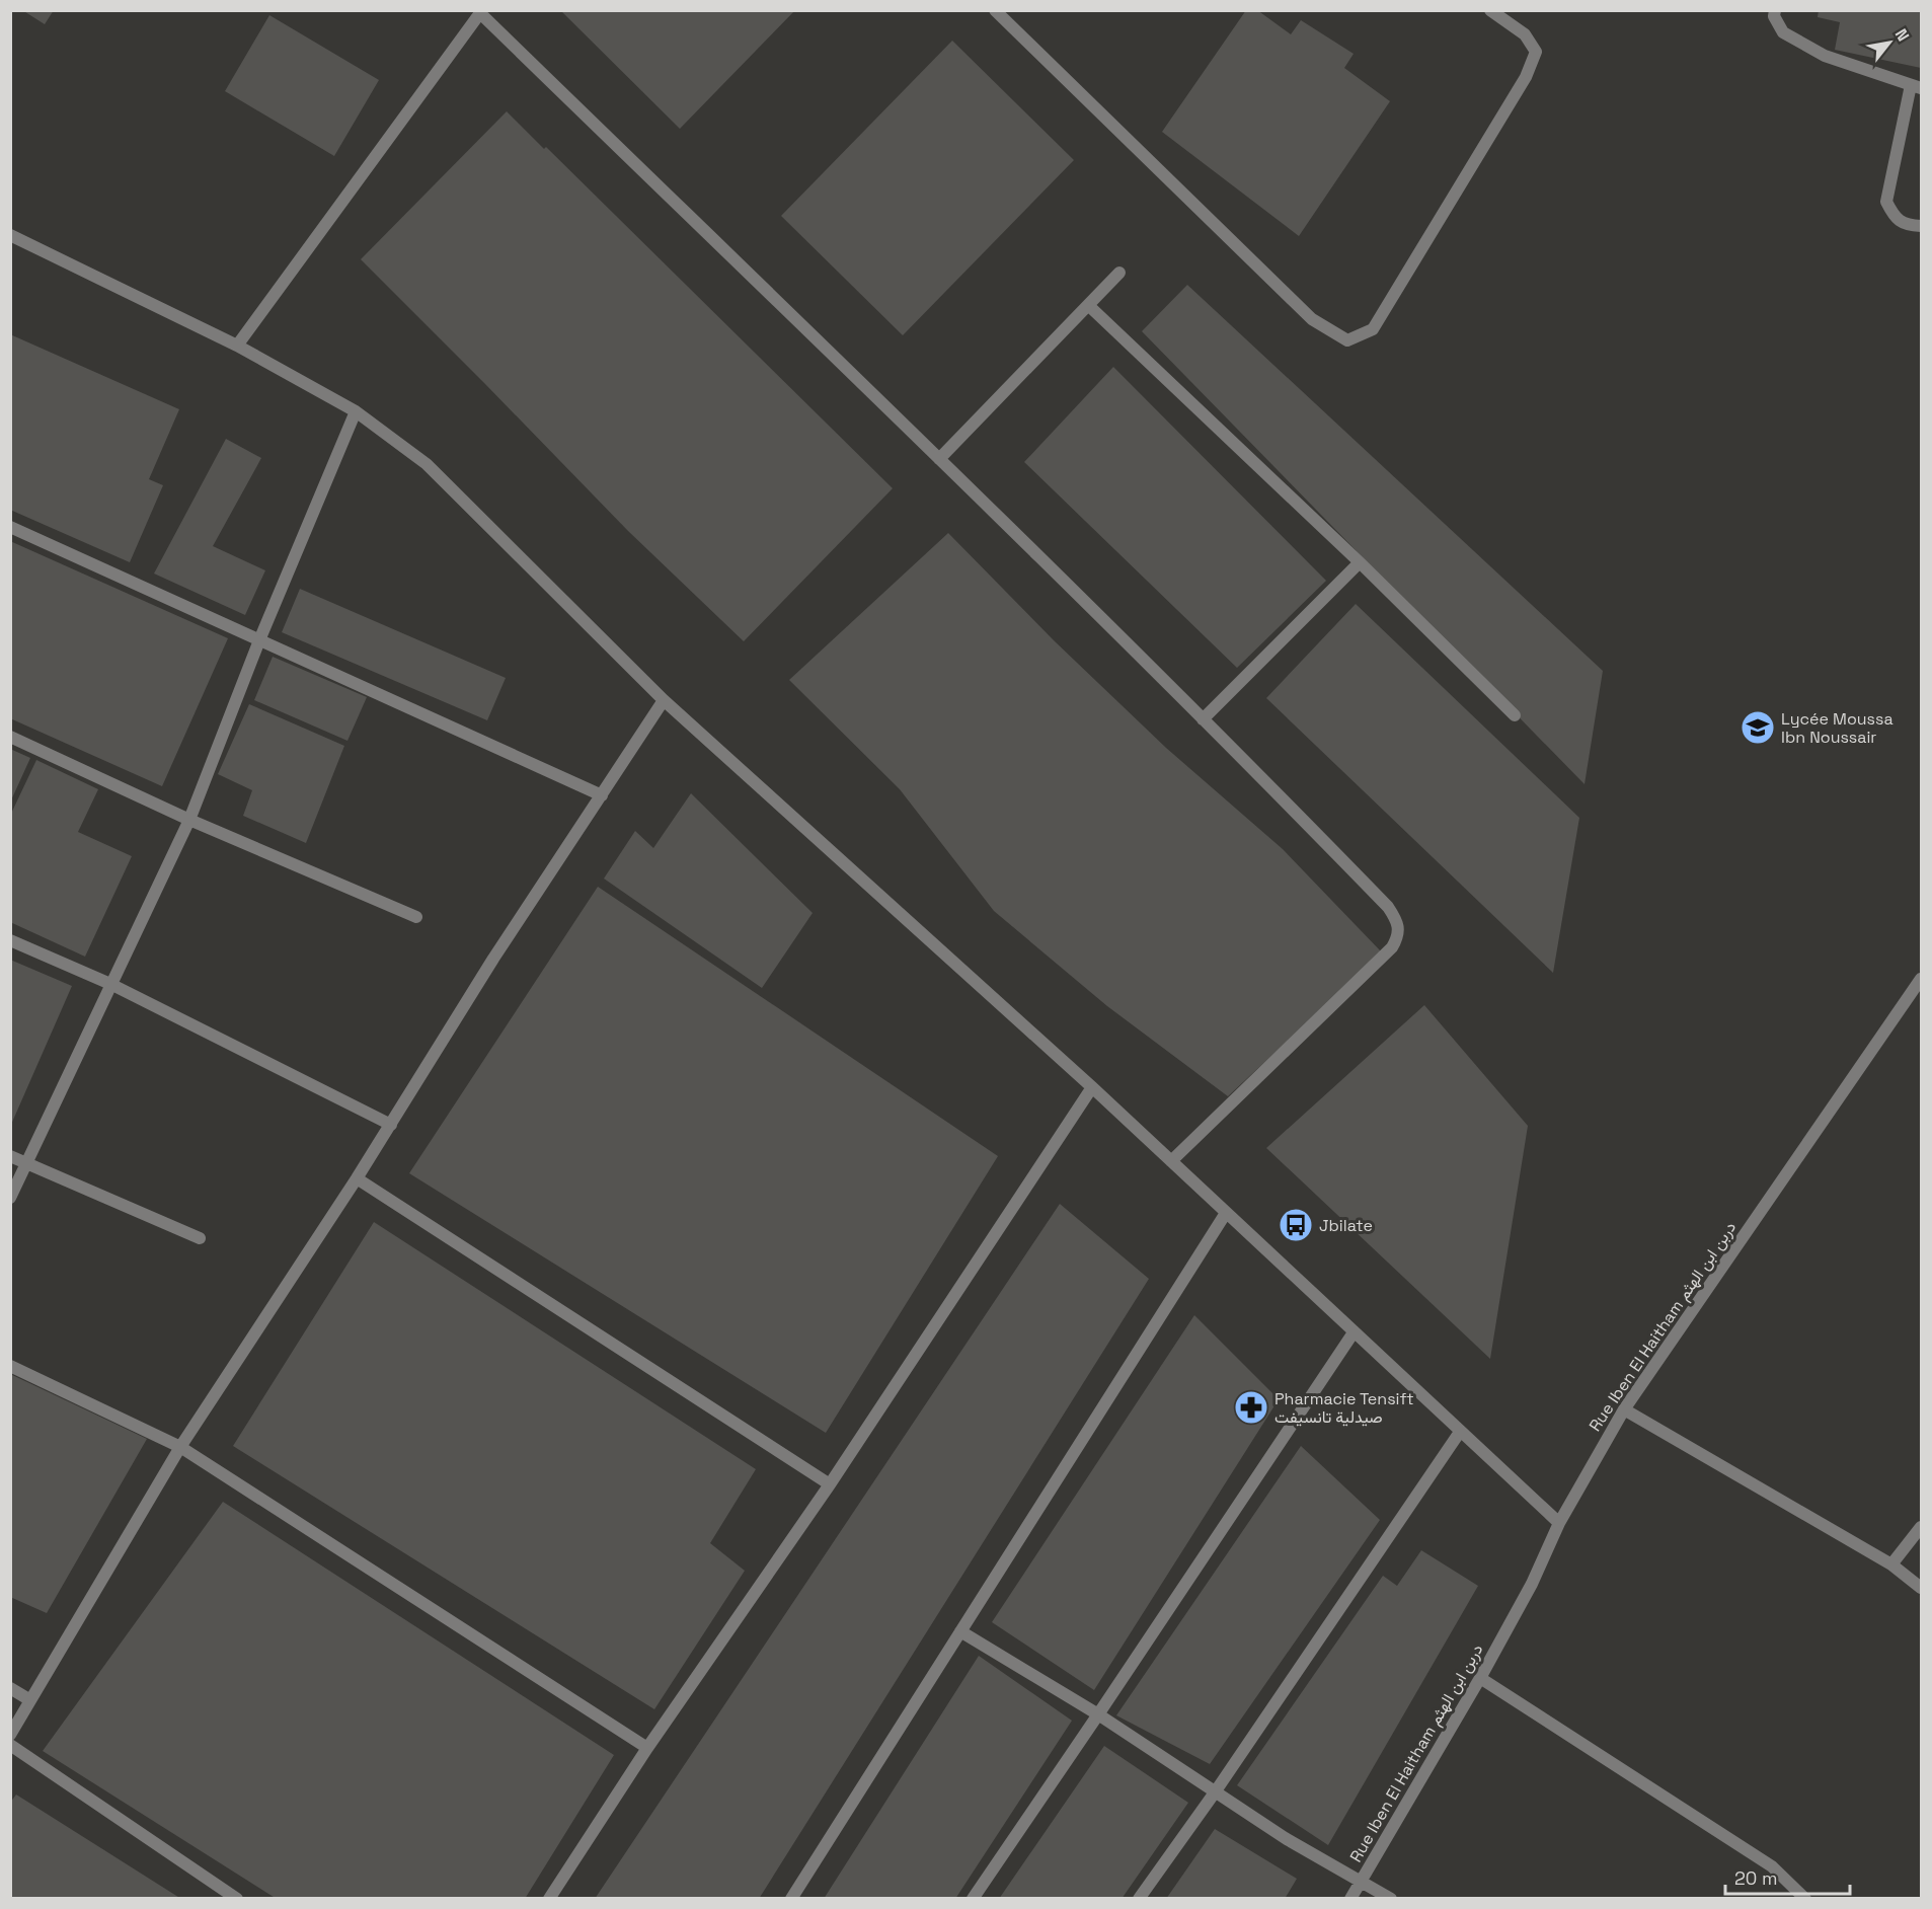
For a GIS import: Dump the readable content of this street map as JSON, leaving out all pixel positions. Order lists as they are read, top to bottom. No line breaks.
{"streets":{"street":["Rue Iben El Haitham دربن ابن الهثم"]},"places":{"school or university":["Lycée Moussa Ibn Noussair"],"bus stop":["Jbilate"],"pharmacy":["Pharmacie Tensift صيدلية تانسيفت"]},"scale_bar":"20 m","north":"top right"}
